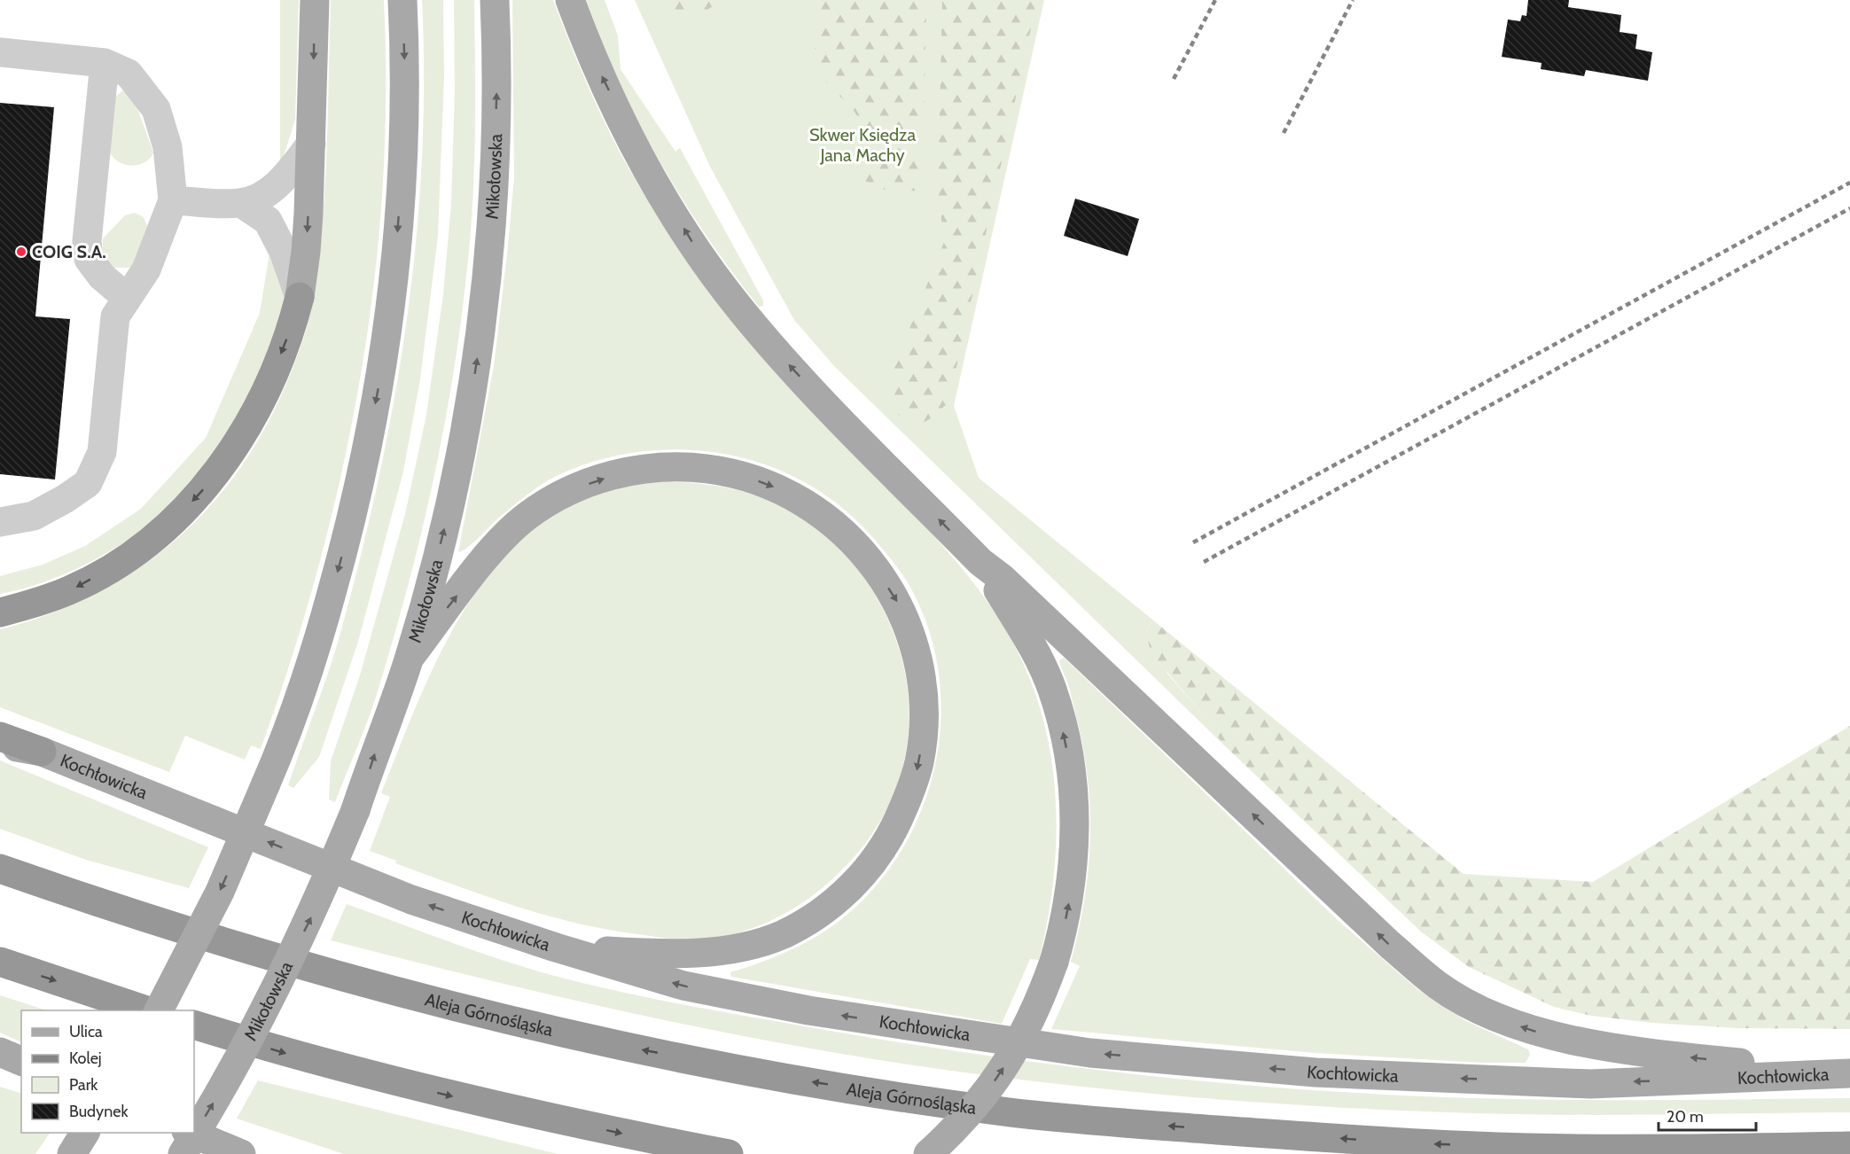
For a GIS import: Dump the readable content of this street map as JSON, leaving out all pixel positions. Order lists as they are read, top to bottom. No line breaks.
{"streets":{"highway":["Aleja Górnośląska"],"main road":["Mikołowska","Kochłowicka"]},"parks":["Skwer Księdza Jana Machy"],"places":["COIG S.A."],"legend":["Ulica","Kolej","Park","Budynek"],"scale_bar":"20 m"}
